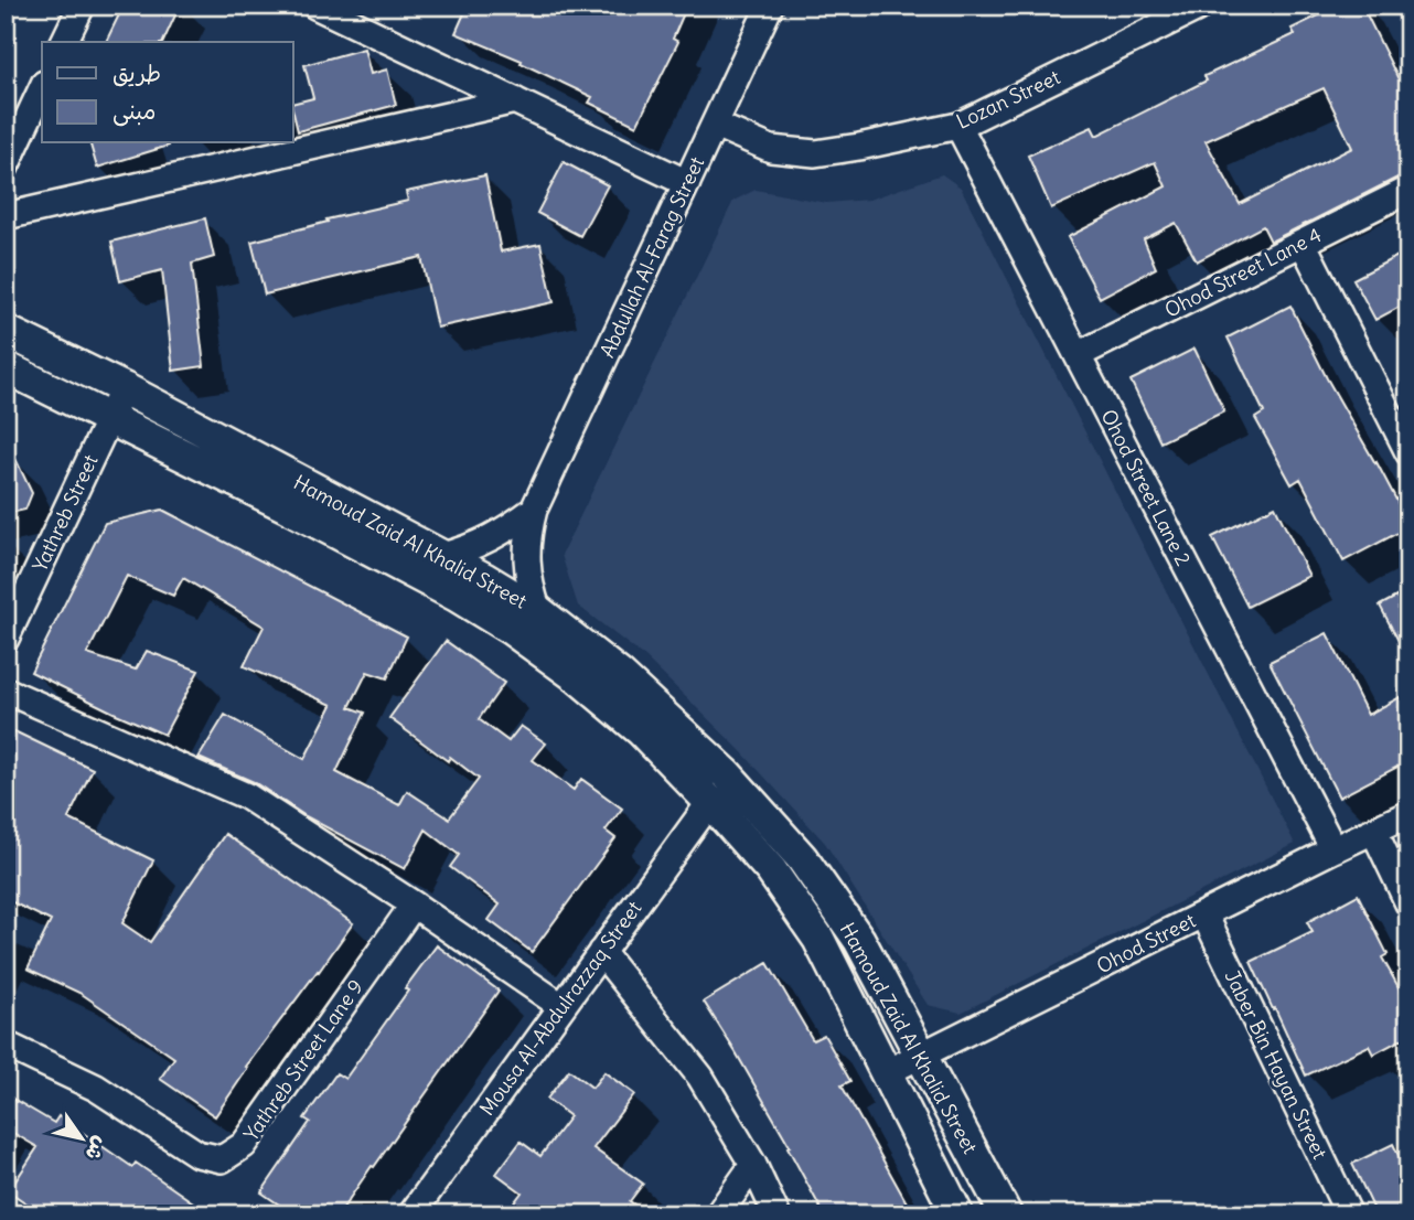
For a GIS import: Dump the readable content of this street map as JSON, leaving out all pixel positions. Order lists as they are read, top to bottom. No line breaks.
{"streets":{"main road":["Hamoud Zaid Al Khalid Street"],"street":["Lozan Street","Abdullah Al-Farag Street","Ohod Street Lane 4","Ohod Street Lane 2","Yathreb Street","Ohod Street","Mousa Al-Abdulrazzaq Street","Yathreb Street Lane 9","Jaber Bin Hayan Street"]},"crossings":[["Lozan Street","Abdullah Al-Farag Street"],["Lozan Street","Ohod Street Lane 2"],["Abdullah Al-Farag Street","Hamoud Zaid Al Khalid Street"],["Ohod Street Lane 4","Ohod Street Lane 2"],["Ohod Street Lane 2","Ohod Street"],["Yathreb Street","Hamoud Zaid Al Khalid Street"],["Hamoud Zaid Al Khalid Street","Ohod Street"],["Hamoud Zaid Al Khalid Street","Mousa Al-Abdulrazzaq Street"],["Ohod Street","Jaber Bin Hayan Street"]],"legend":["طريق","مبنى"],"north":"bottom right"}
